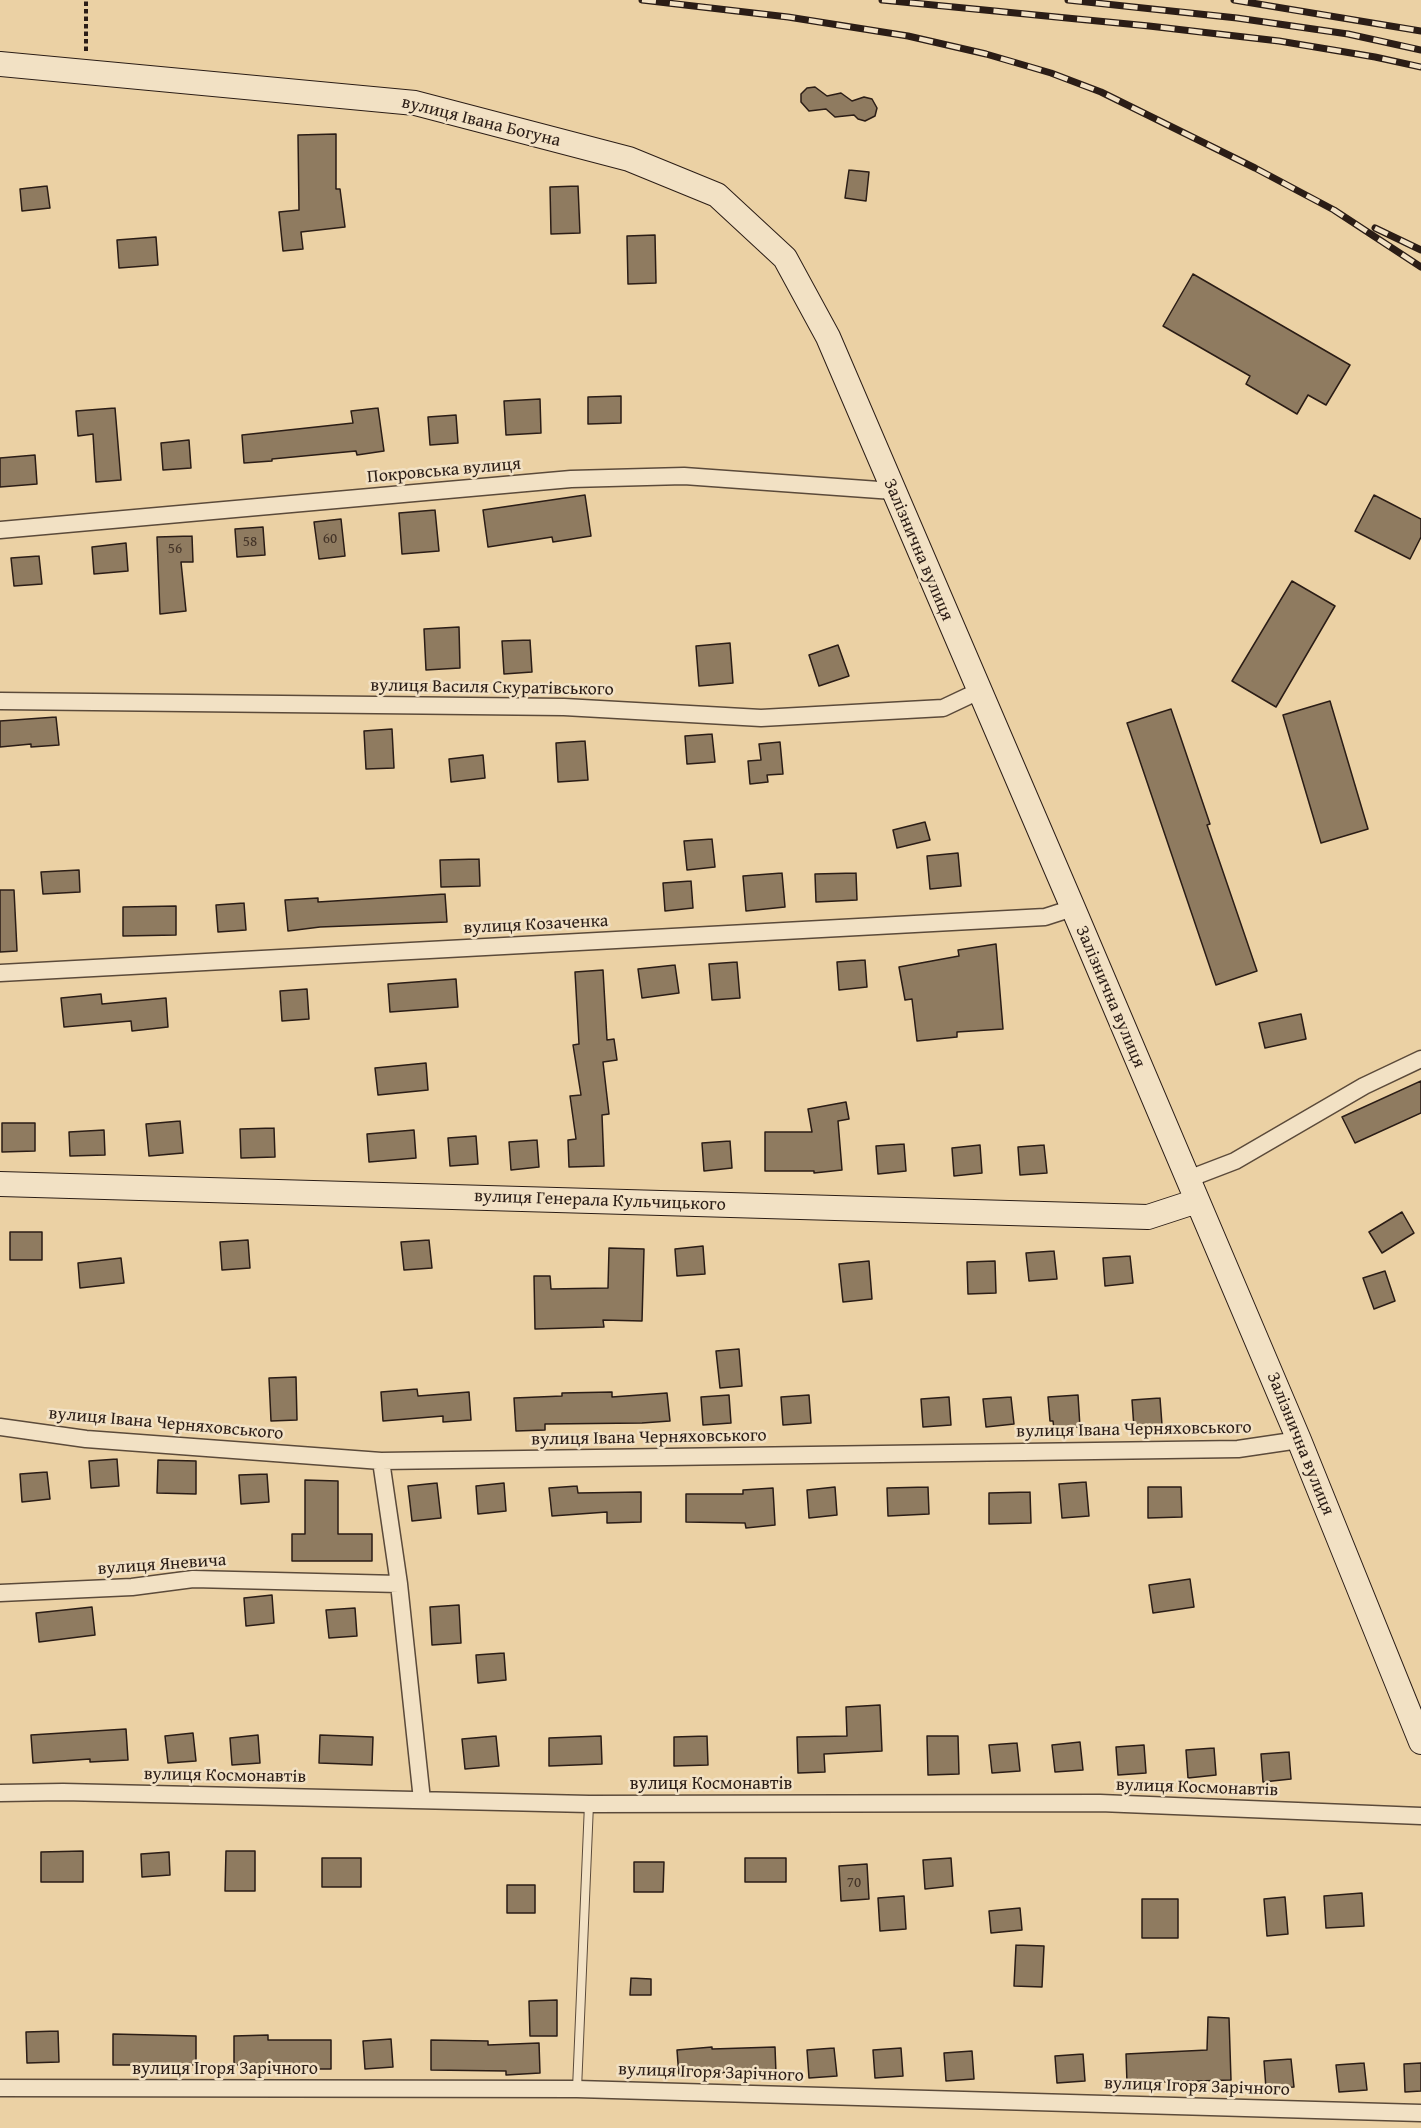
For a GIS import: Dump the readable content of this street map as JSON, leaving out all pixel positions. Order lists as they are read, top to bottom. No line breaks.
{"streets":{"street":["вулиця Івана Богуна","Покровська вулиця","Залізнична вулиця","вулиця Василя Скуратівського","вулиця Козаченка","вулиця Генерала Кульчицького","вулиця Івана Черняховського","вулиця Яневича","вулиця Космонавтів","вулиця Ігоря Зарічного"]},"crossings":[["вулиця Івана Богуна","Залізнична вулиця"],["Покровська вулиця","Залізнична вулиця"],["Залізнична вулиця","вулиця Василя Скуратівського"],["Залізнична вулиця","вулиця Козаченка"],["Залізнична вулиця","вулиця Генерала Кульчицького"],["Залізнична вулиця","вулиця Івана Черняховського"]],"house_numbers":["60","58","56","70"]}
